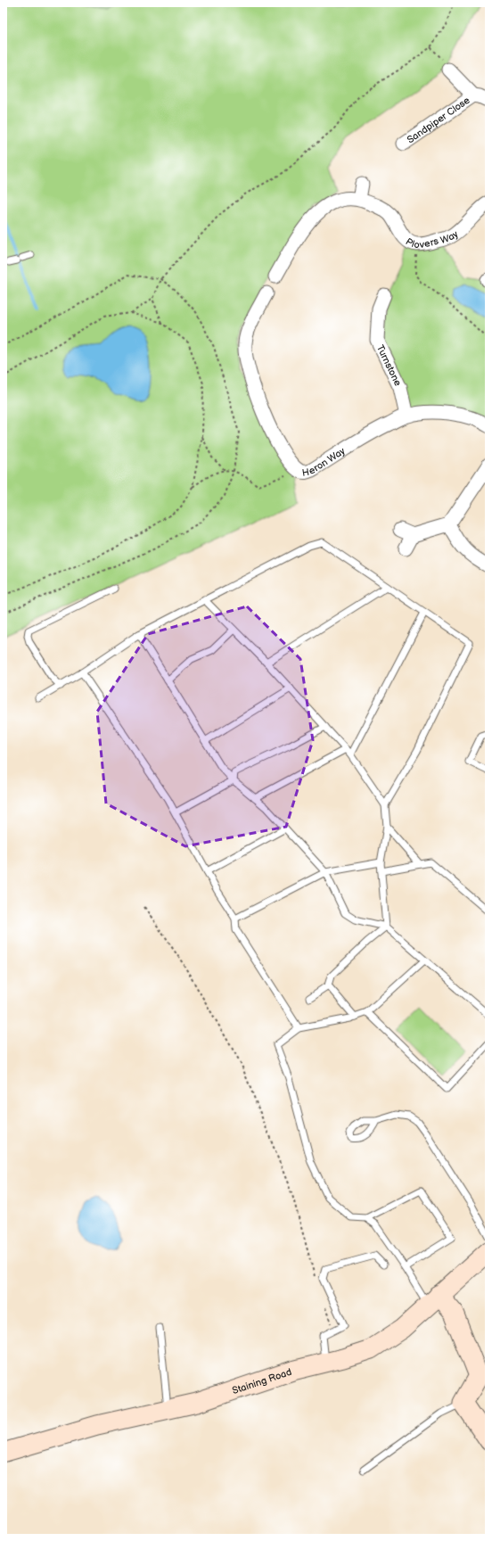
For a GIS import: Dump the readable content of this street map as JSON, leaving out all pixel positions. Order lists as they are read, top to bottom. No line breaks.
{"streets":{"street":["Sandpiper Close","Plovers Way","Turnstone","Heron Way","Staining Road"]},"crossings":[["Turnstone","Heron Way"]]}
